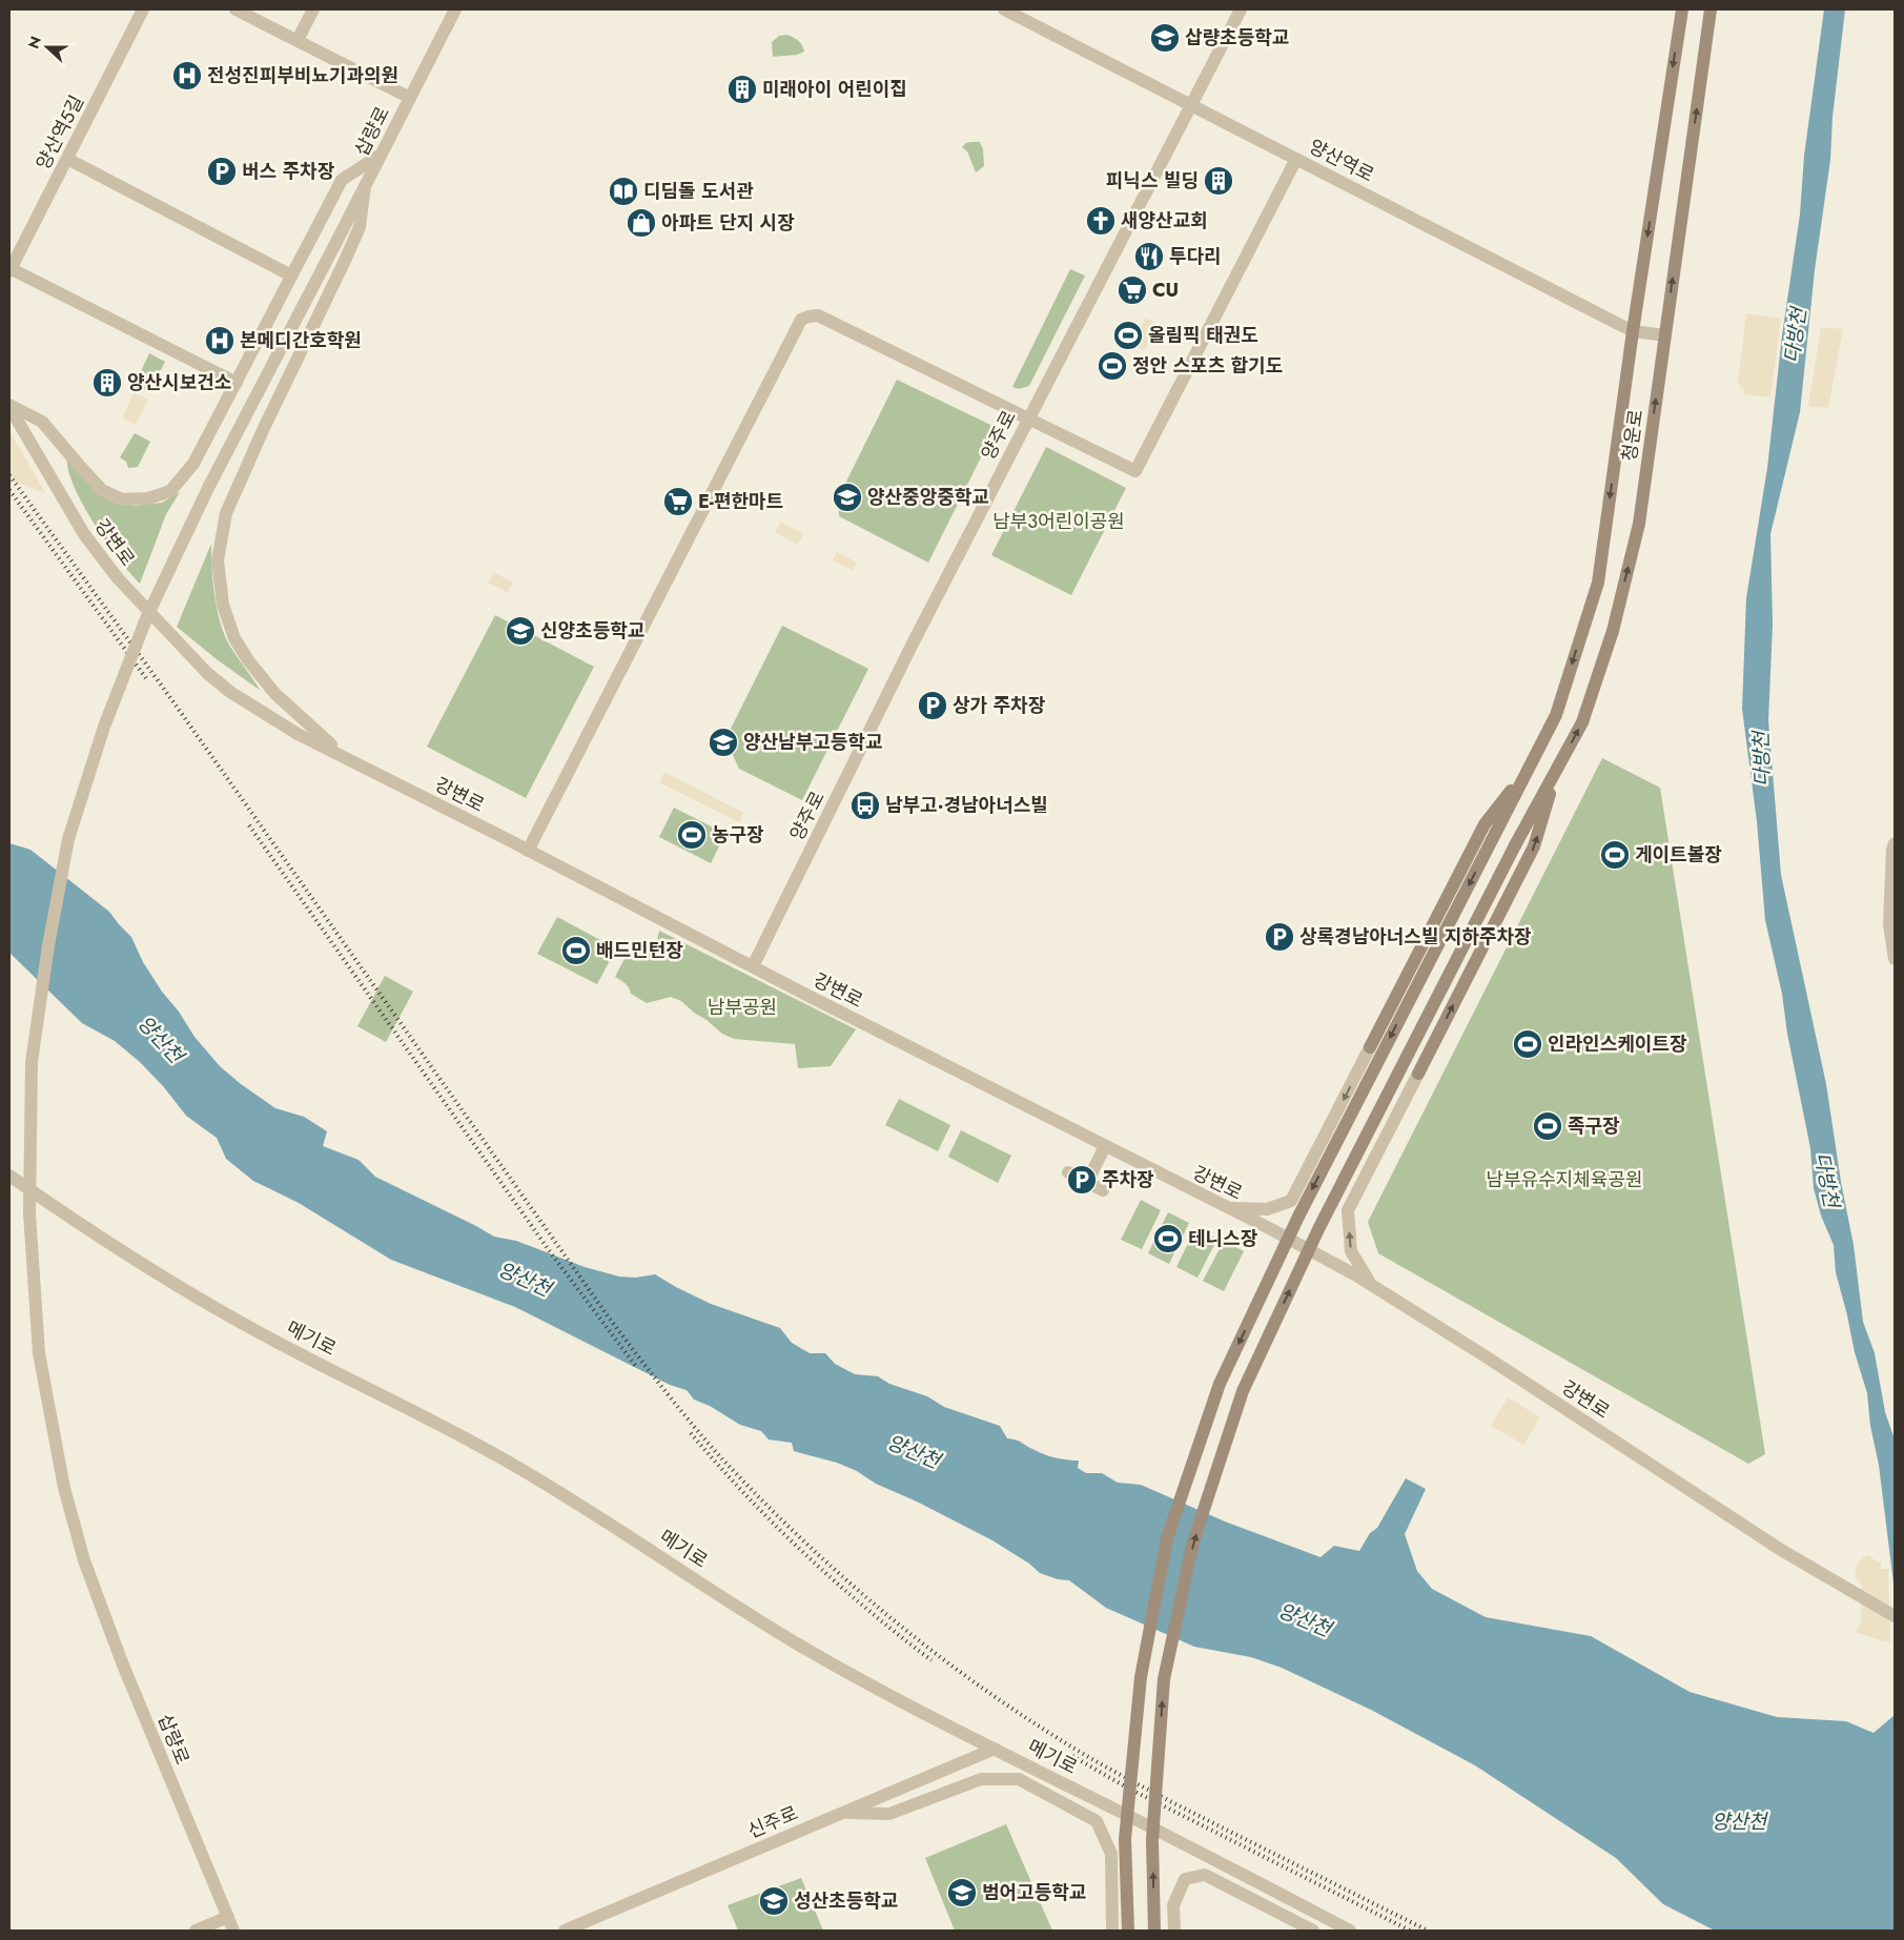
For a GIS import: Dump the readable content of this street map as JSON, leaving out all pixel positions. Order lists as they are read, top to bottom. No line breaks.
{"streets":{"main road":["청운로"],"street":["삽량로","양산역5길","양산역로","양주로","강변로","메기로","신주로"]},"crossings":[["양산역로","양주로"],["양산역로","청운로"],["양주로","강변로"],["메기로","신주로"]],"water":["다방천","양산천"],"parks":["남부3어린이공원","남부공원","남부유수지체육공원"],"places":{"school or university":["삽량초등학교","양산중앙중학교","신양초등학교","양산남부고등학교","범어고등학교","성산초등학교"],"hospital":["전성진피부비뇨기과의원","본메디간호학원"],"building":["미래아이 어린이집","피닉스 빌딩","양산시보건소"],"parking":["버스 주차장","상가 주차장","상록경남아너스빌 지하주차장","주차장"],"library":["디딤돌 도서관"],"church":["새양산교회"],"shop":["아파트 단지 시장"],"restaurant":["투다리"],"supermarket":["CU","E-편한마트"],"sports":["올림픽 태권도","정안 스포츠 합기도","농구장","게이트볼장","배드민턴장","인라인스케이트장","족구장","테니스장"],"bus stop":["남부고·경남아너스빌"]},"north":"left"}
